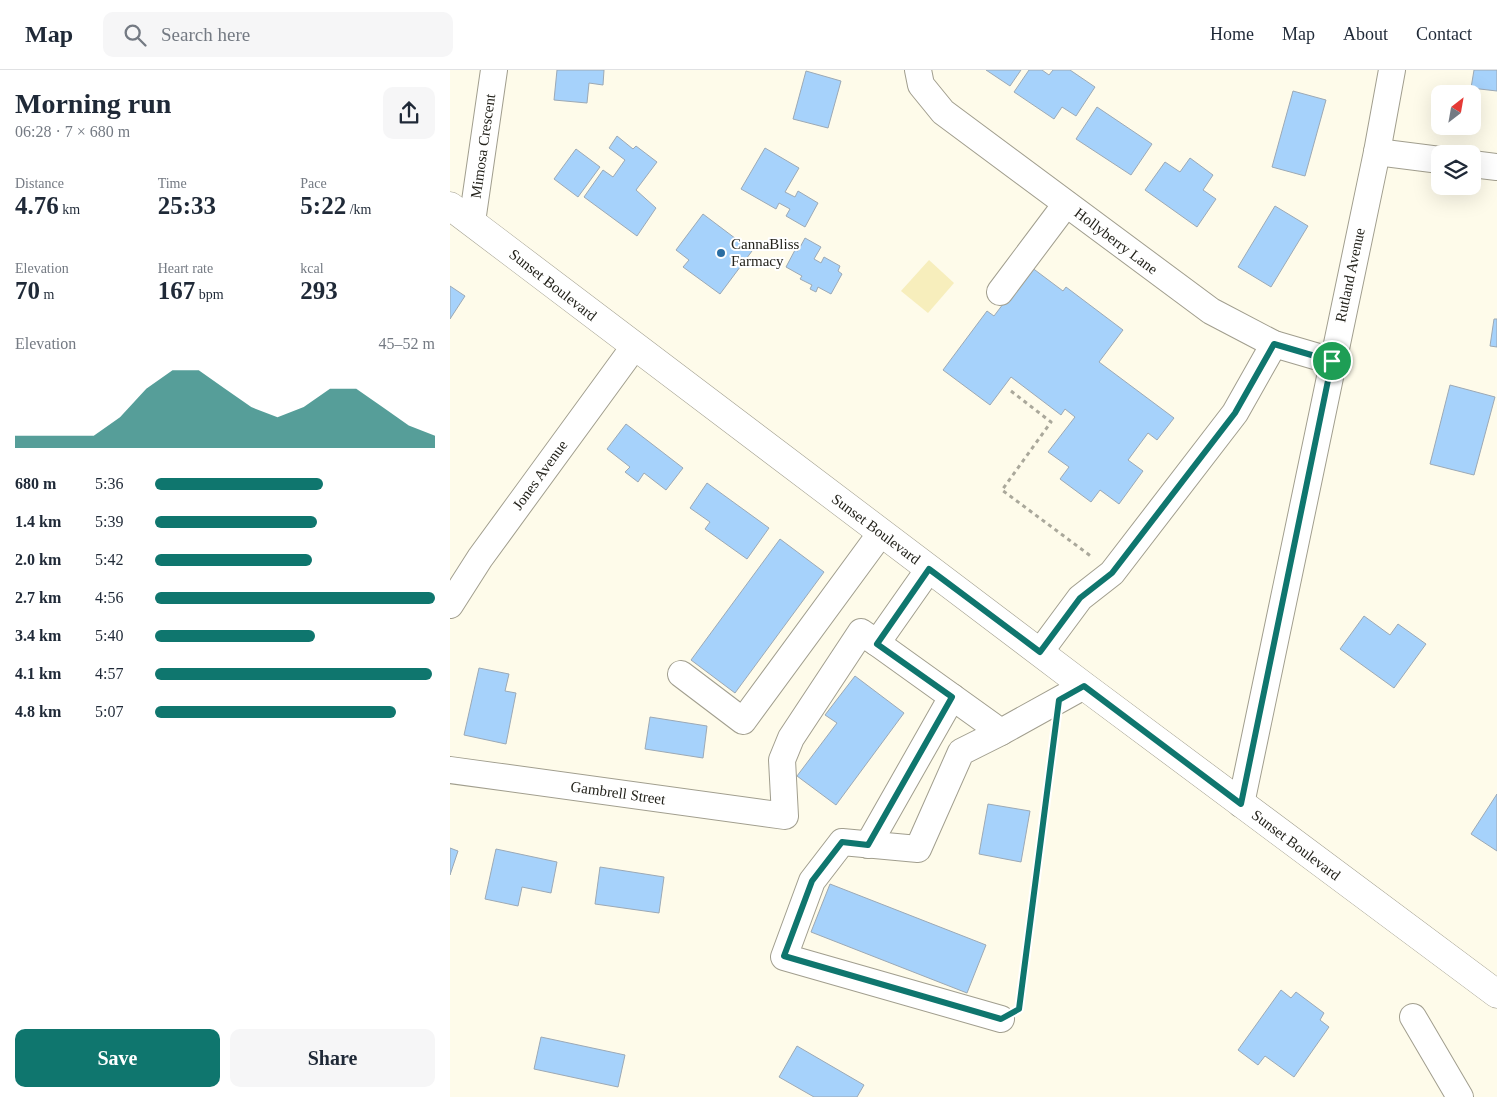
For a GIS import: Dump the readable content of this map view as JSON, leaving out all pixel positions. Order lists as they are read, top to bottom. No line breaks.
{"streets":{"main road":["Sunset Boulevard"],"street":["Mimosa Crescent","Hollyberry Lane","Rutland Avenue","Jones Avenue","Gambrell Street"]},"crossings":[["Mimosa Crescent","Sunset Boulevard"],["Hollyberry Lane","Rutland Avenue"],["Rutland Avenue","Sunset Boulevard"],["Sunset Boulevard","Jones Avenue"]],"places":["CannaBliss Farmacy"],"north":"top right","page":{"header":"Map","search":"Search here","nav":["Home","Map","About","Contact"],"heading":["Morning run","06:28 · 7 × 680 m"],"stats":[["Distance","4.76 km"],["Time","25:33"],["Pace","5:22 /km"],["Elevation","70 m"],["Heart rate","167 bpm"],["kcal","293"]],"chart":["Elevation","45–52 m"],"list":[{"name":"680 m","note":"5:36"},{"name":"1.4 km","note":"5:39"},{"name":"2.0 km","note":"5:42"},{"name":"2.7 km","note":"4:56"},{"name":"3.4 km","note":"5:40"},{"name":"4.1 km","note":"4:57"},{"name":"4.8 km","note":"5:07"}],"buttons":["Save","Share"]}}
